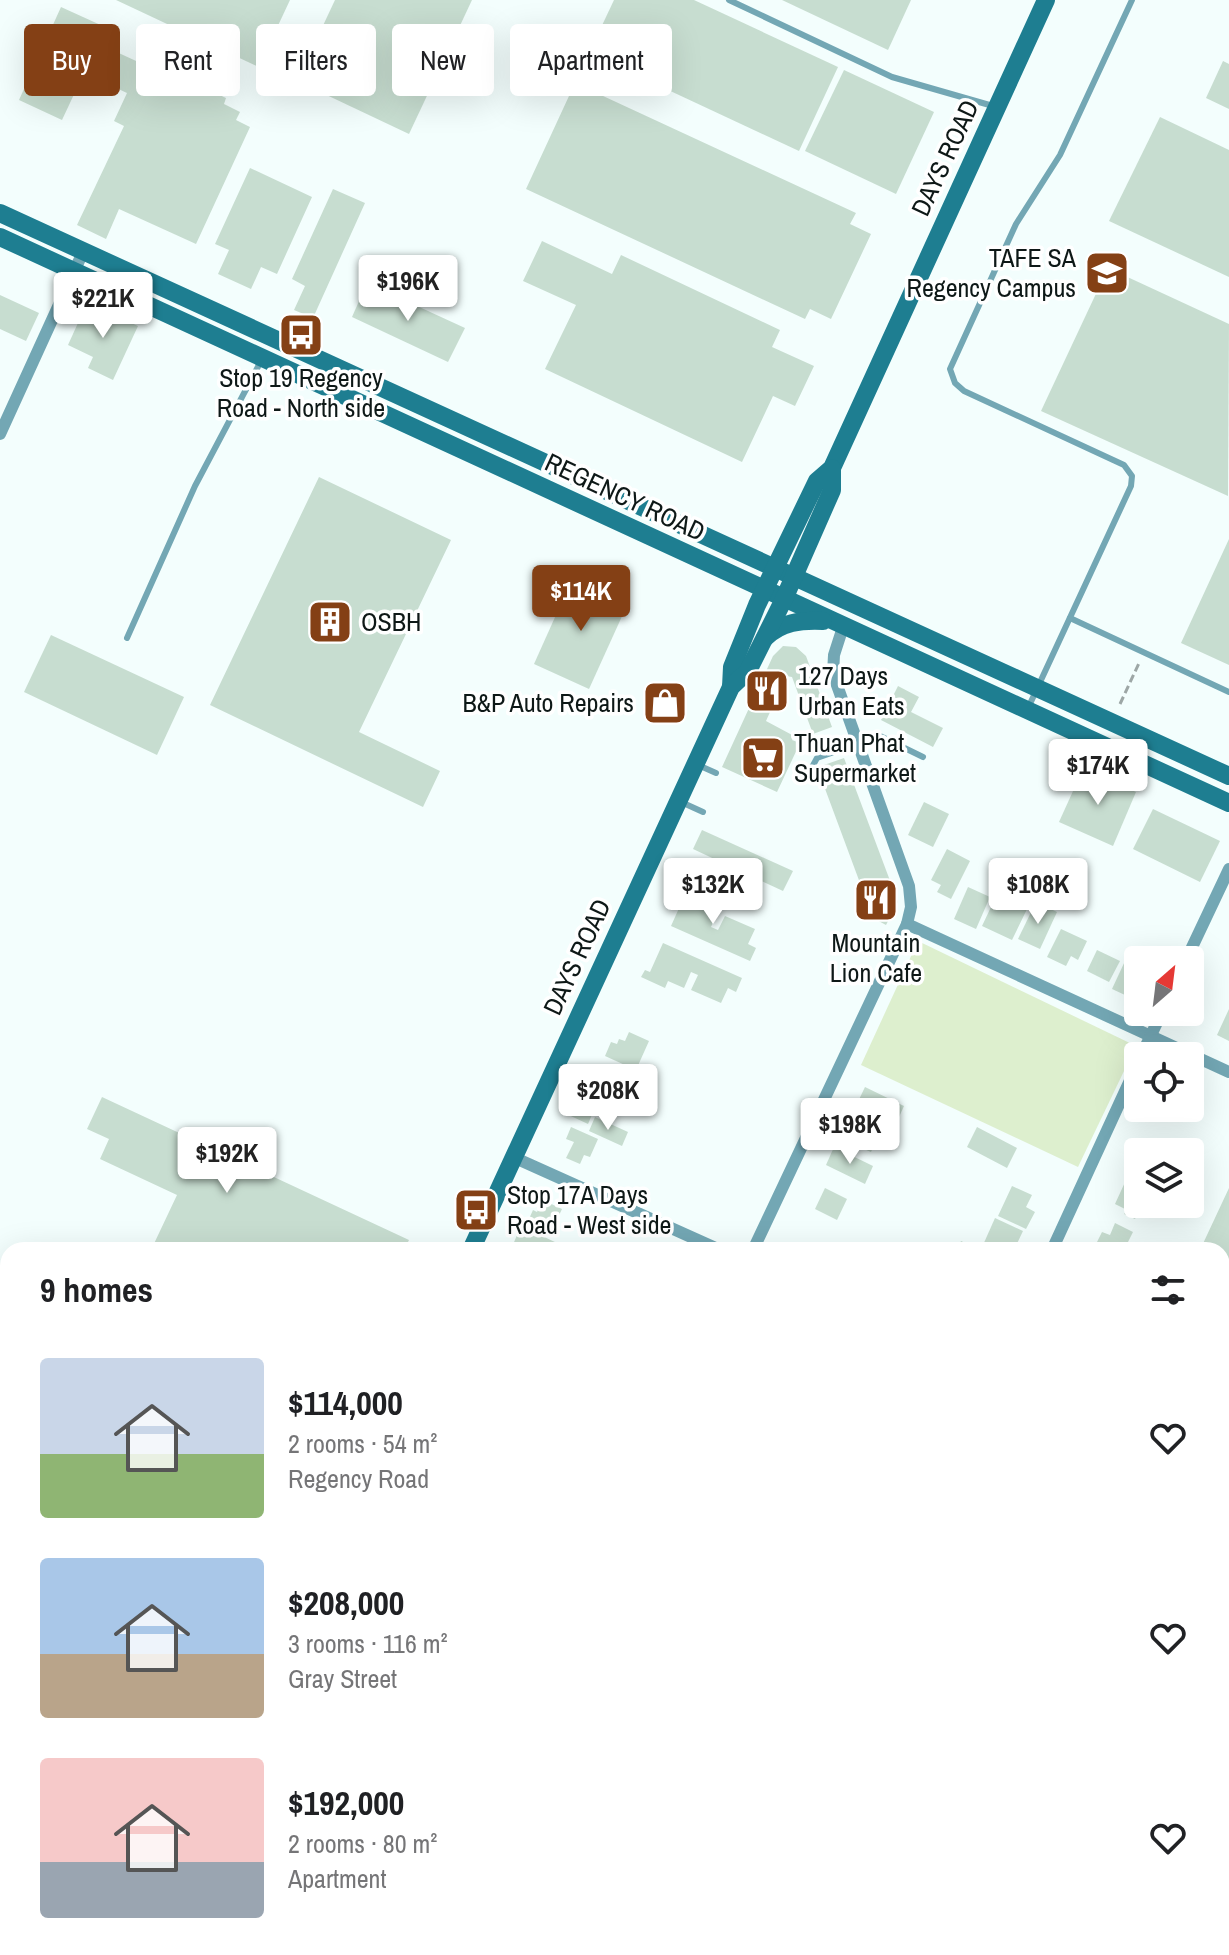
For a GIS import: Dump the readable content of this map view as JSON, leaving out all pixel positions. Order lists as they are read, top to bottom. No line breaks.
{"streets":{"main road":["DAYS ROAD","REGENCY ROAD"]},"crossings":[["DAYS ROAD","REGENCY ROAD"]],"places":{"school or university":["TAFE SA Regency Campus"],"bus stop":["Stop 19 Regency Road - North side","Stop 17A Days Road - West side"],"building":["OSBH"],"restaurant":["127 Days Urban Eats","Mountain Lion Cafe"],"shop":["B&P Auto Repairs"],"supermarket":["Thuan Phat Supermarket"]},"north":"top right","page":{"chip":["Buy","Rent","Filters","New","Apartment"],"price":["$196K","$221K","$114K","$174K","$132K","$108K","$208K","$198K","$192K"],"heading":"9 homes","list":[{"name":"$114,000","note":"2 rooms · 54 m² · Regency Road"},{"name":"$208,000","note":"3 rooms · 116 m² · Gray Street"},{"name":"$192,000","note":"2 rooms · 80 m² · Apartment"}]}}
